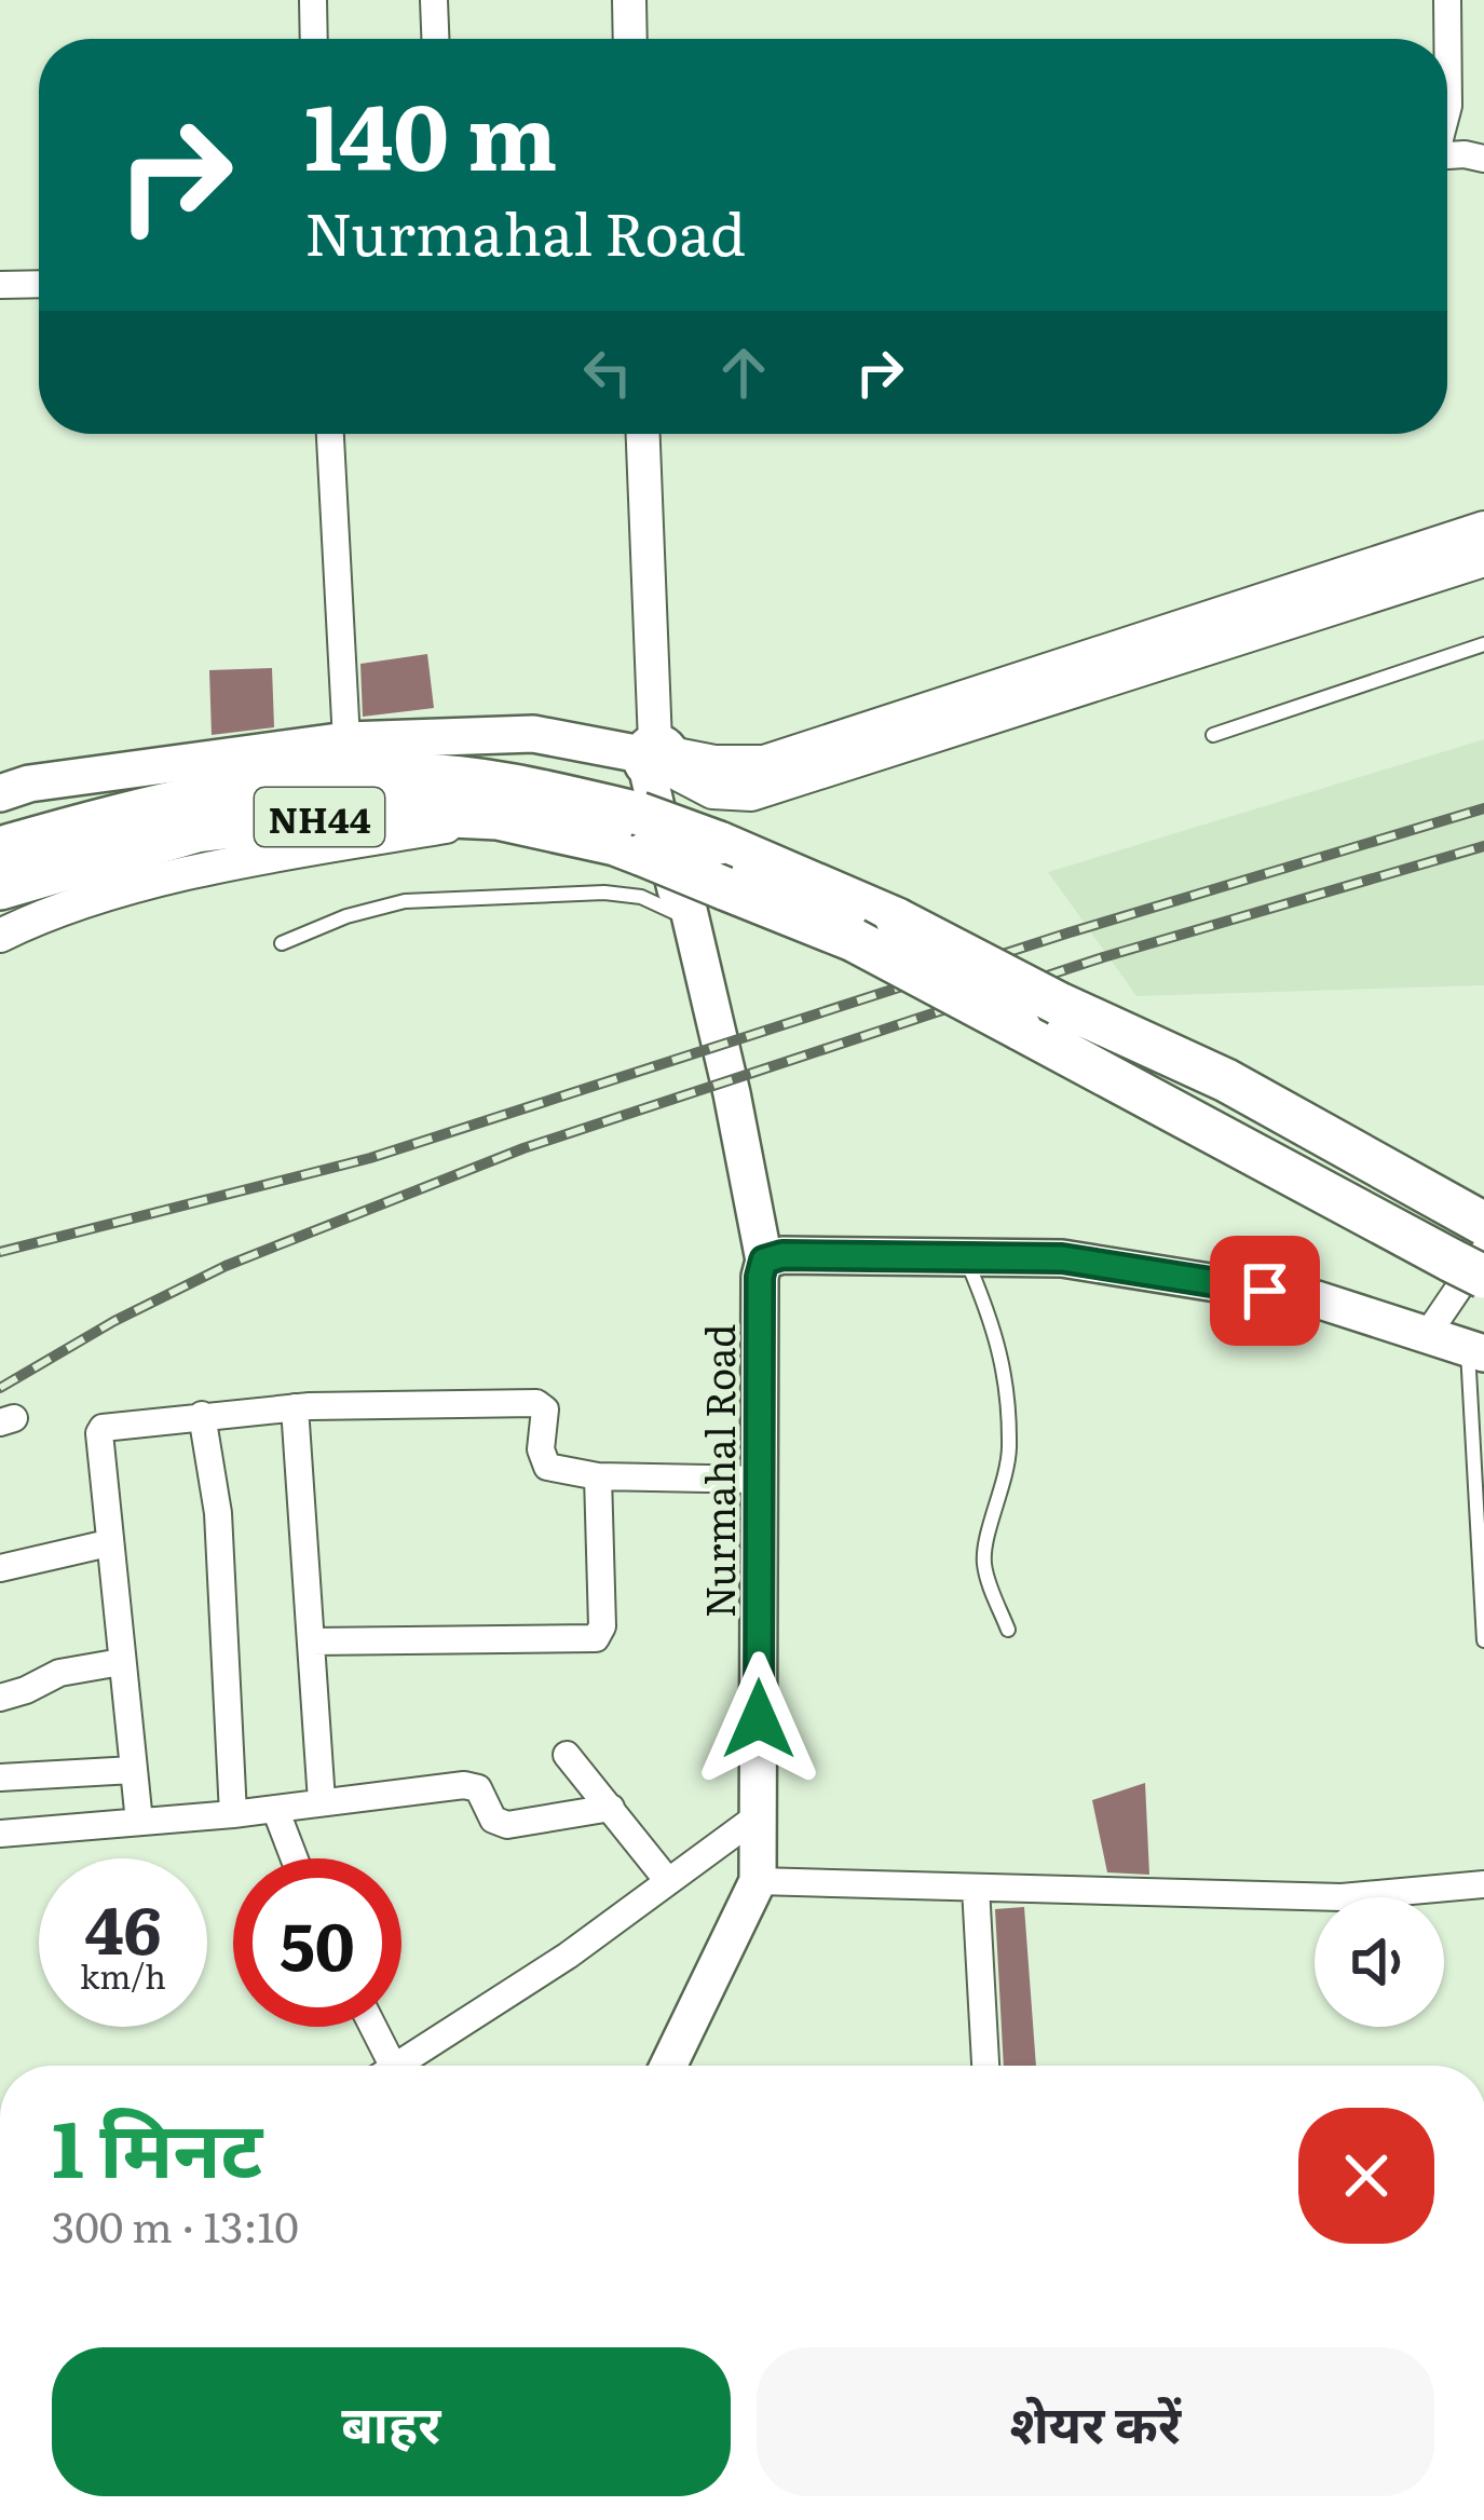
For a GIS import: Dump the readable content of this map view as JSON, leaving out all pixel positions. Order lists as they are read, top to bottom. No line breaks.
{"streets":{"highway":["NH44"],"main road":["Nurmahal Road"]},"crossings":[["NH44","Nurmahal Road"]],"page":{"turn":["140 m","Nurmahal Road"],"speed":"46 km/h","limit":"50","heading":["1 मिनट","300 m · 13:10"],"buttons":["बाहर","शेयर करें"]}}
